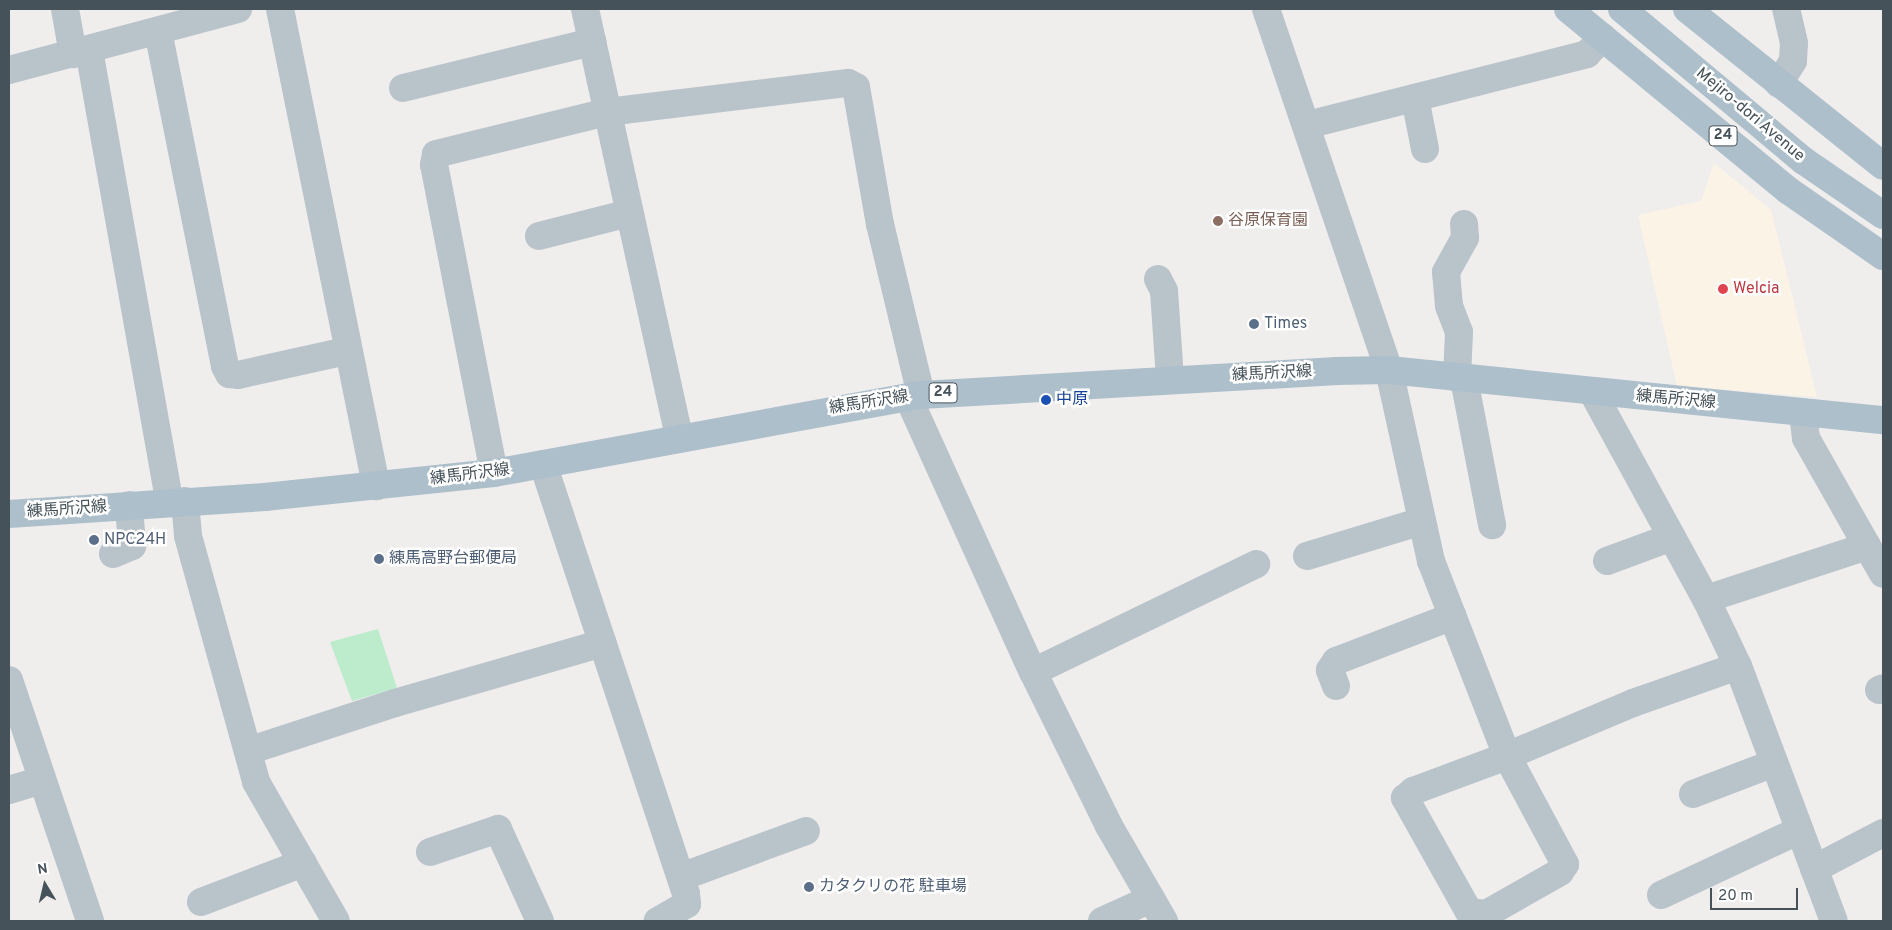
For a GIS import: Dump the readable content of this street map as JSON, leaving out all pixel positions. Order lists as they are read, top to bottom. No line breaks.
{"streets":{"main road":["Mejiro-dori Avenue","24","練馬所沢線"]},"places":["谷原保育園","Welcia","Times","中原","NPC24H","練馬高野台郵便局","カタクリの花 駐車場"],"scale_bar":"20 m","north":"top"}
